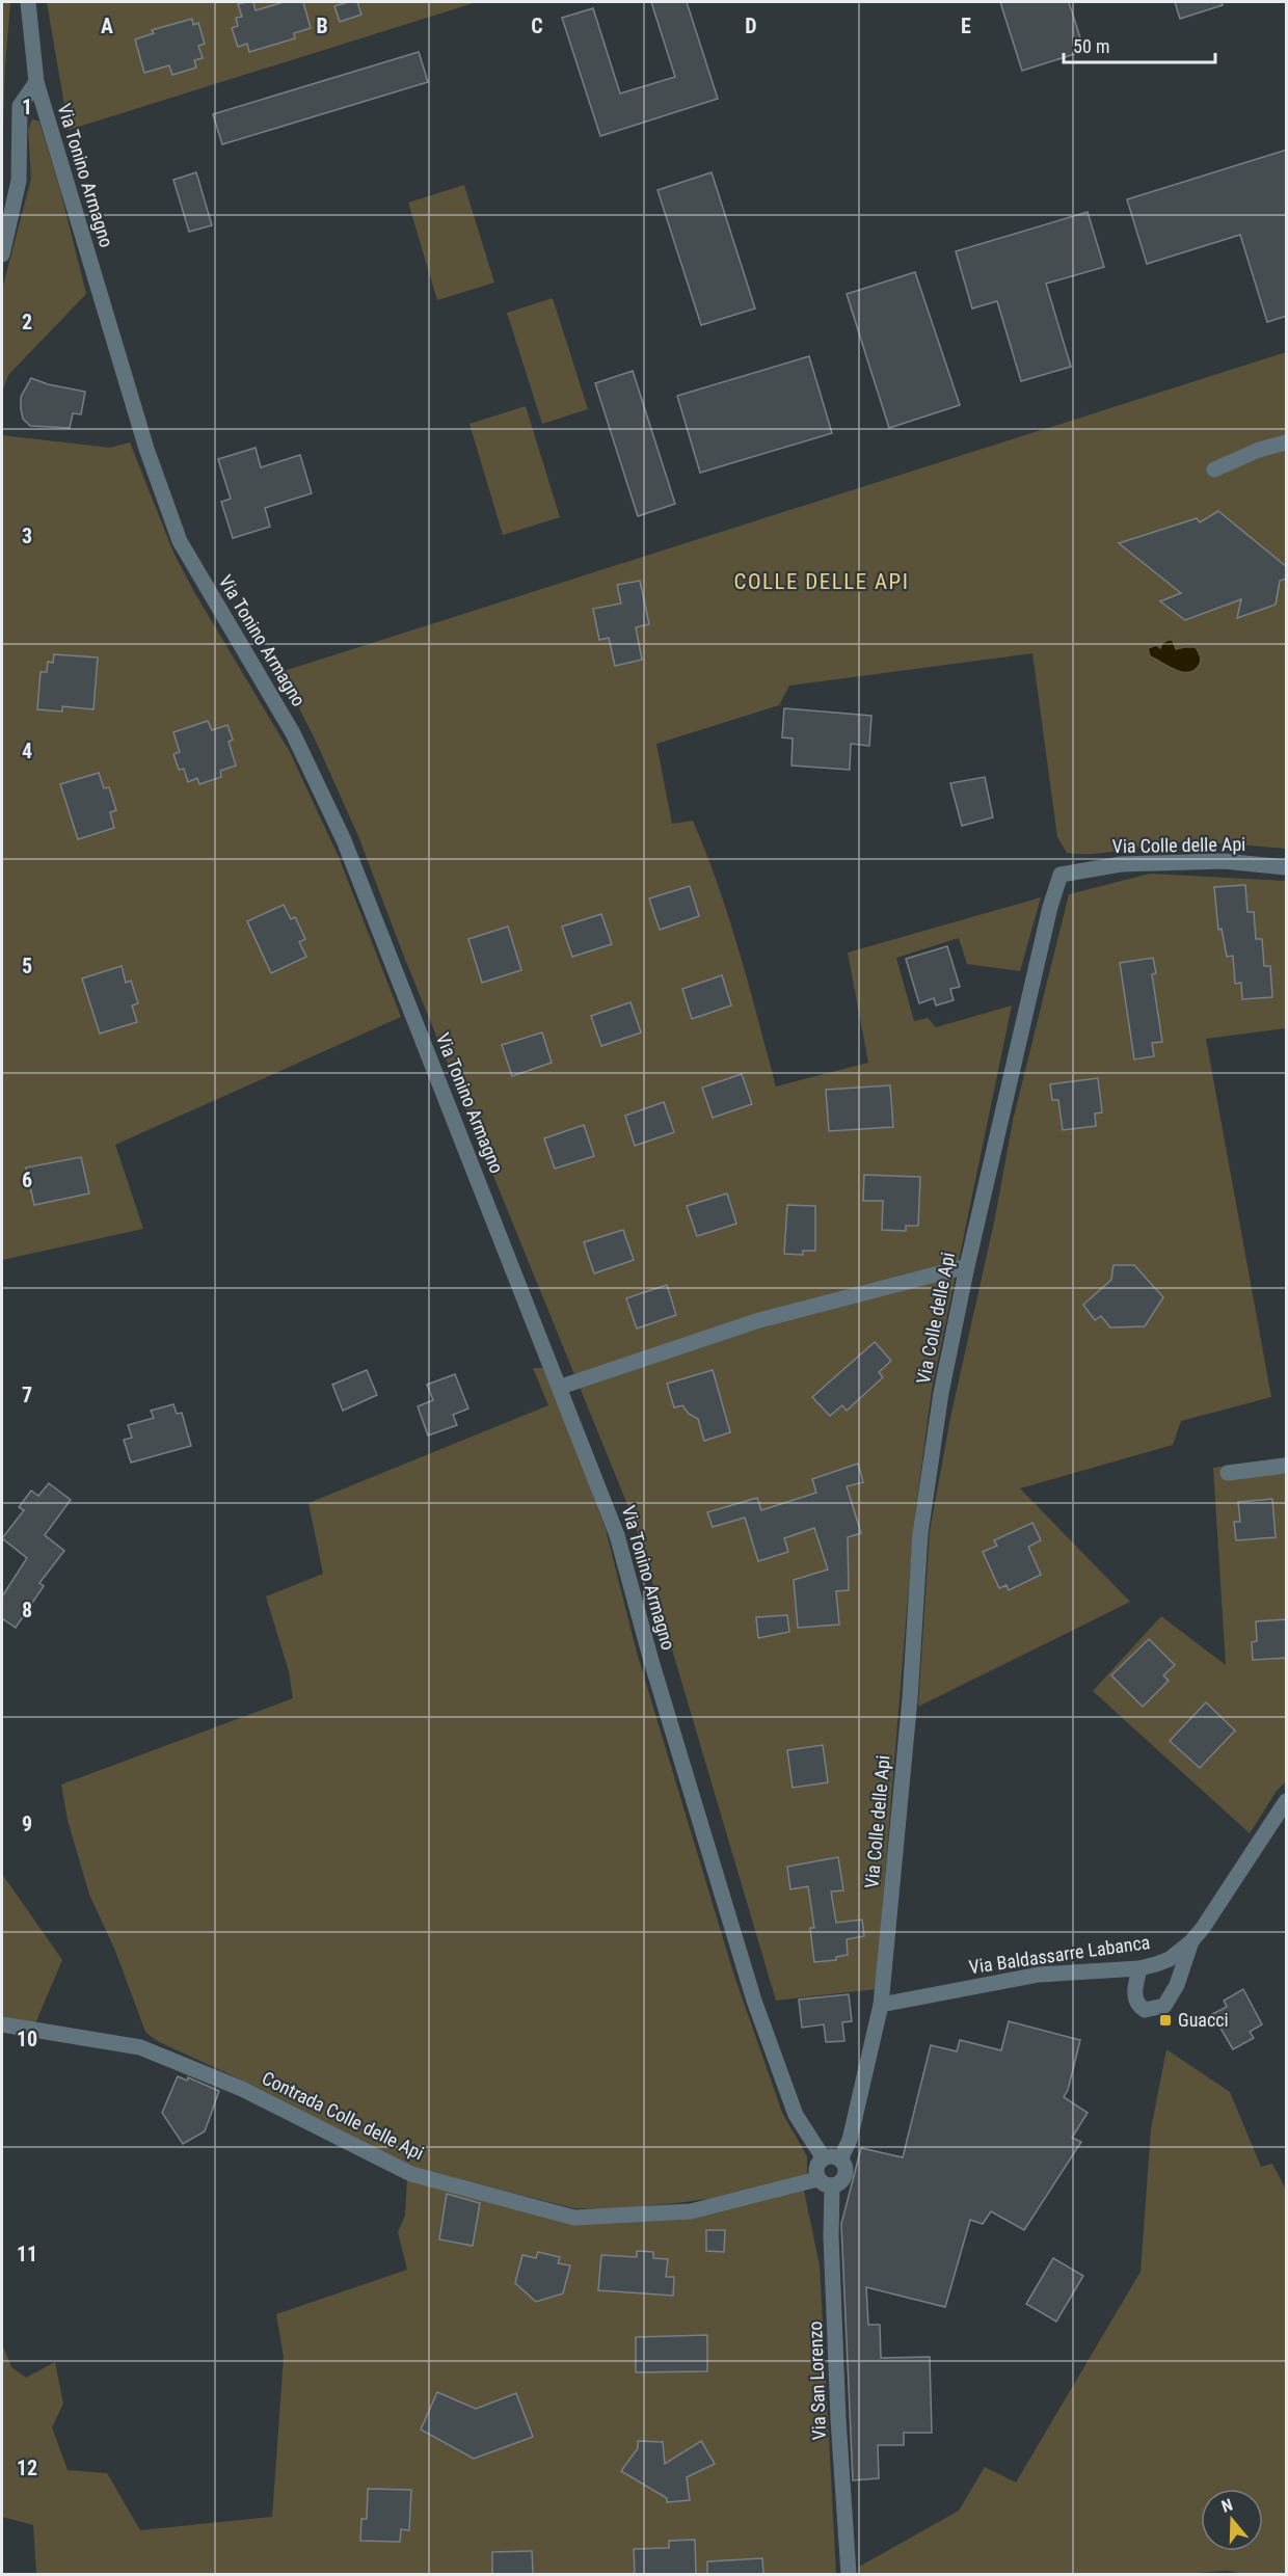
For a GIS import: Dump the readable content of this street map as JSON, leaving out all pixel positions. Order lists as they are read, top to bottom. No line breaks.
{"streets":{"street":["Via Tonino Armagno","Via Colle delle Api","Via Baldassarre Labanca","Contrada Colle delle Api","Via San Lorenzo"]},"crossings":[["Via Tonino Armagno","Contrada Colle delle Api"],["Via Tonino Armagno","Via San Lorenzo"],["Via Colle delle Api","Via Baldassarre Labanca"],["Contrada Colle delle Api","Via San Lorenzo"]],"districts":["COLLE DELLE API"],"places":{"transit":["Guacci"]},"scale_bar":"50 m","north":"top","grid":{"columns":["A","B","C","D","E"],"rows":["1","2","3","4","5","6","7","8","9","10","11","12"]}}
